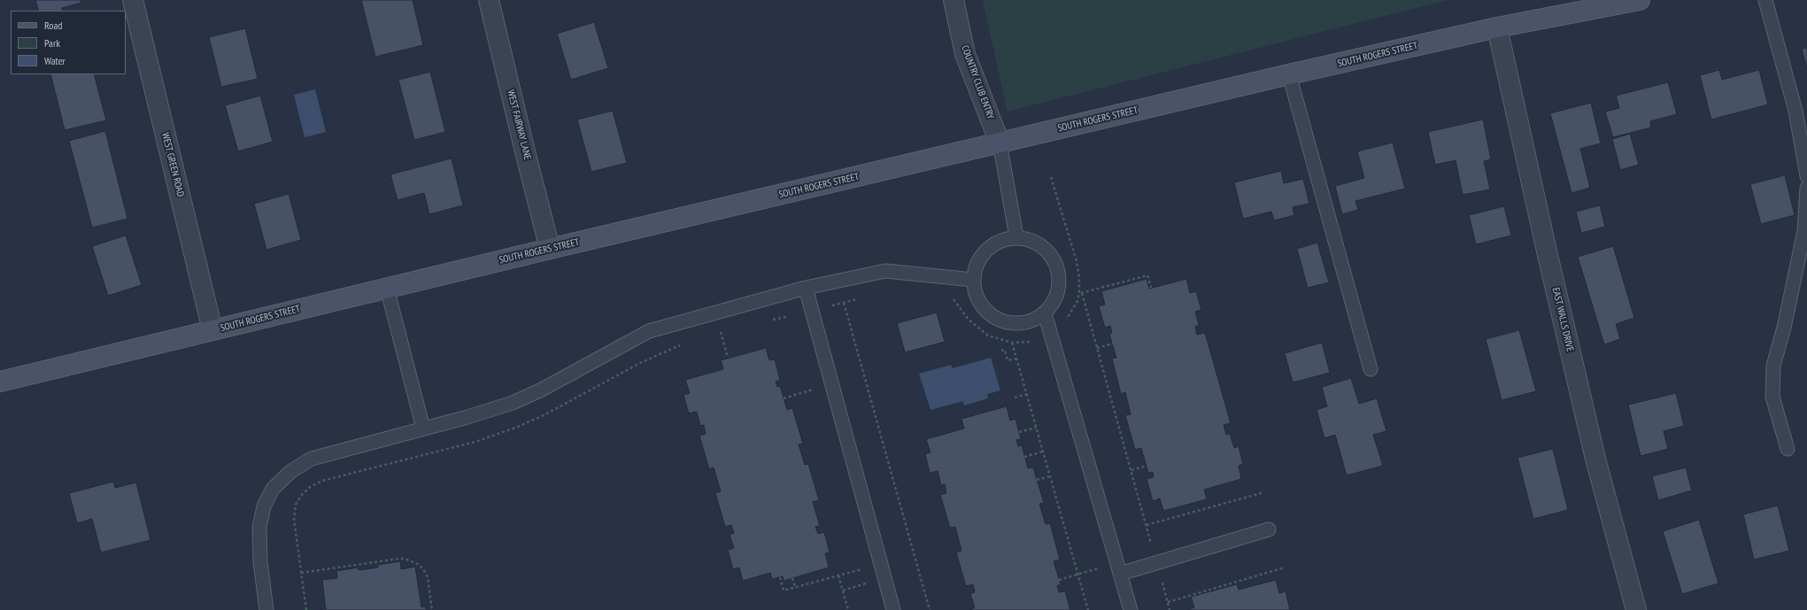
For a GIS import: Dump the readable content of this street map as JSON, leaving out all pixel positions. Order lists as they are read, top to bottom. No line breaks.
{"streets":{"street":["SOUTH ROGERS STREET","COUNTRY CLUB ENTRY","WEST FAIRWAY LANE","WEST GREEN ROAD","EAST WALLS DRIVE"]},"crossings":[["SOUTH ROGERS STREET","COUNTRY CLUB ENTRY"],["SOUTH ROGERS STREET","WEST FAIRWAY LANE"],["SOUTH ROGERS STREET","WEST GREEN ROAD"],["SOUTH ROGERS STREET","EAST WALLS DRIVE"]],"legend":["Road","Park","Water"]}
